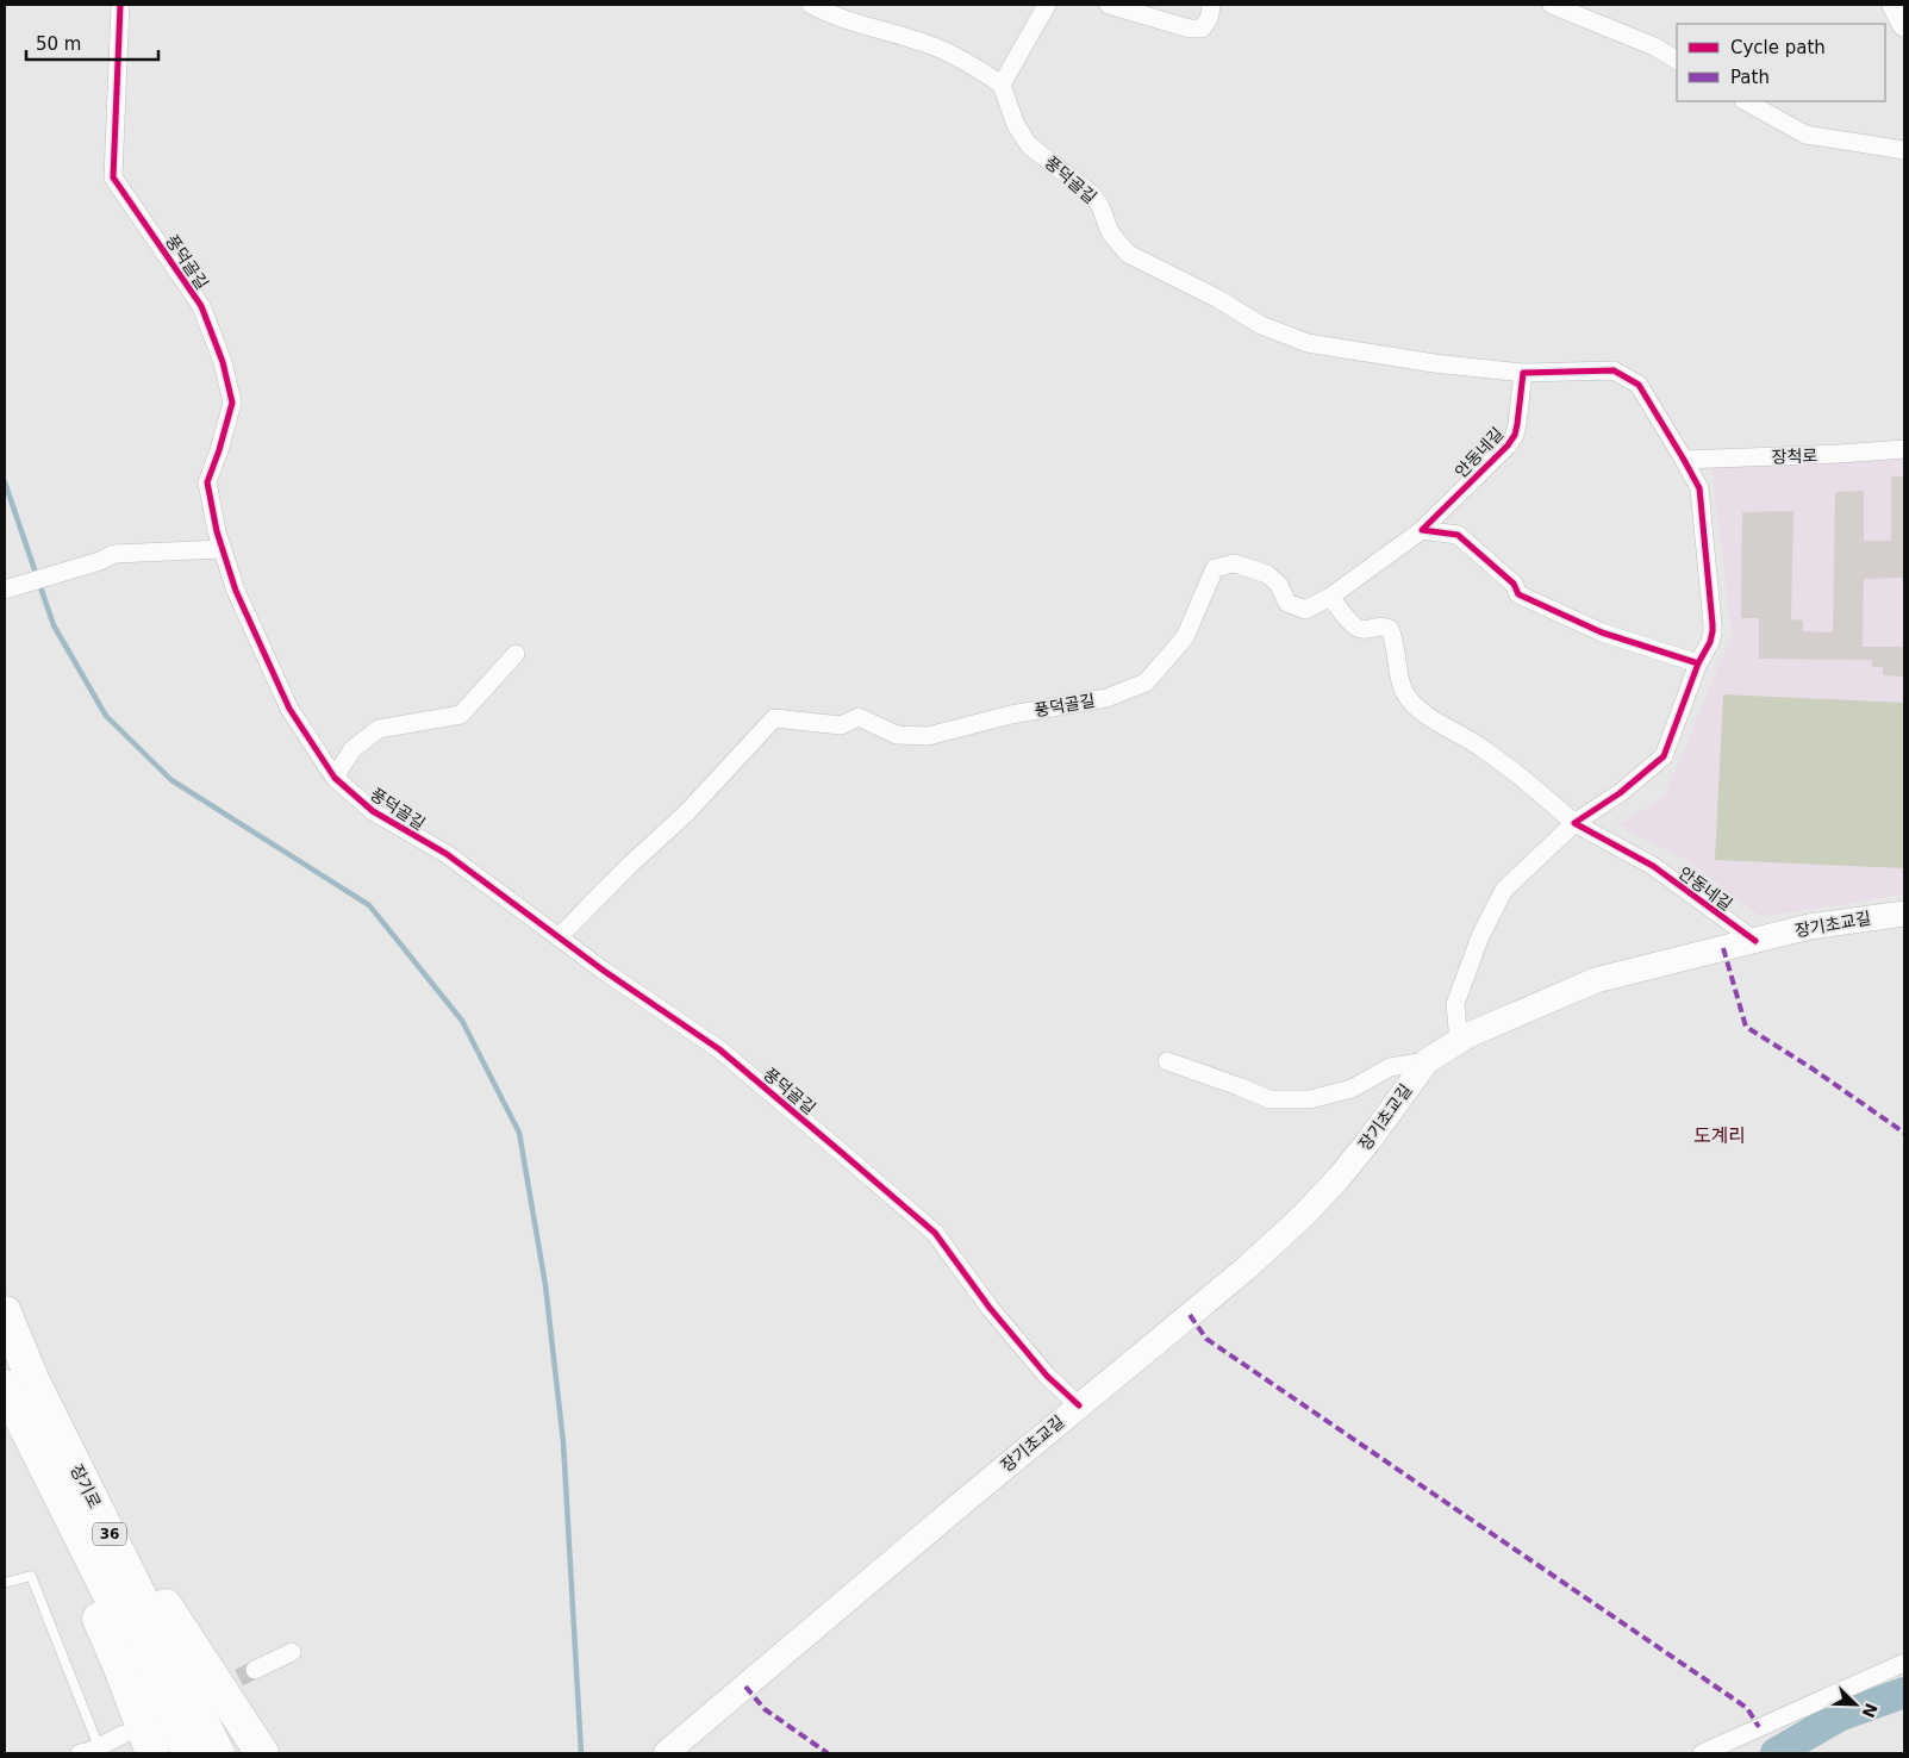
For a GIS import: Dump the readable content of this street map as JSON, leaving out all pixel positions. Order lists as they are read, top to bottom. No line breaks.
{"streets":{"highway":["장기로","36"],"main road":["장기초교길"],"street":["풍덕골길","안동네길","장척로"]},"crossings":[["풍덕골길","안동네길"],["풍덕골길","장기초교길"],["안동네길","장기초교길"]],"districts":["도계리"],"legend":["Cycle path","Path"],"scale_bar":"50 m","north":"bottom right"}
